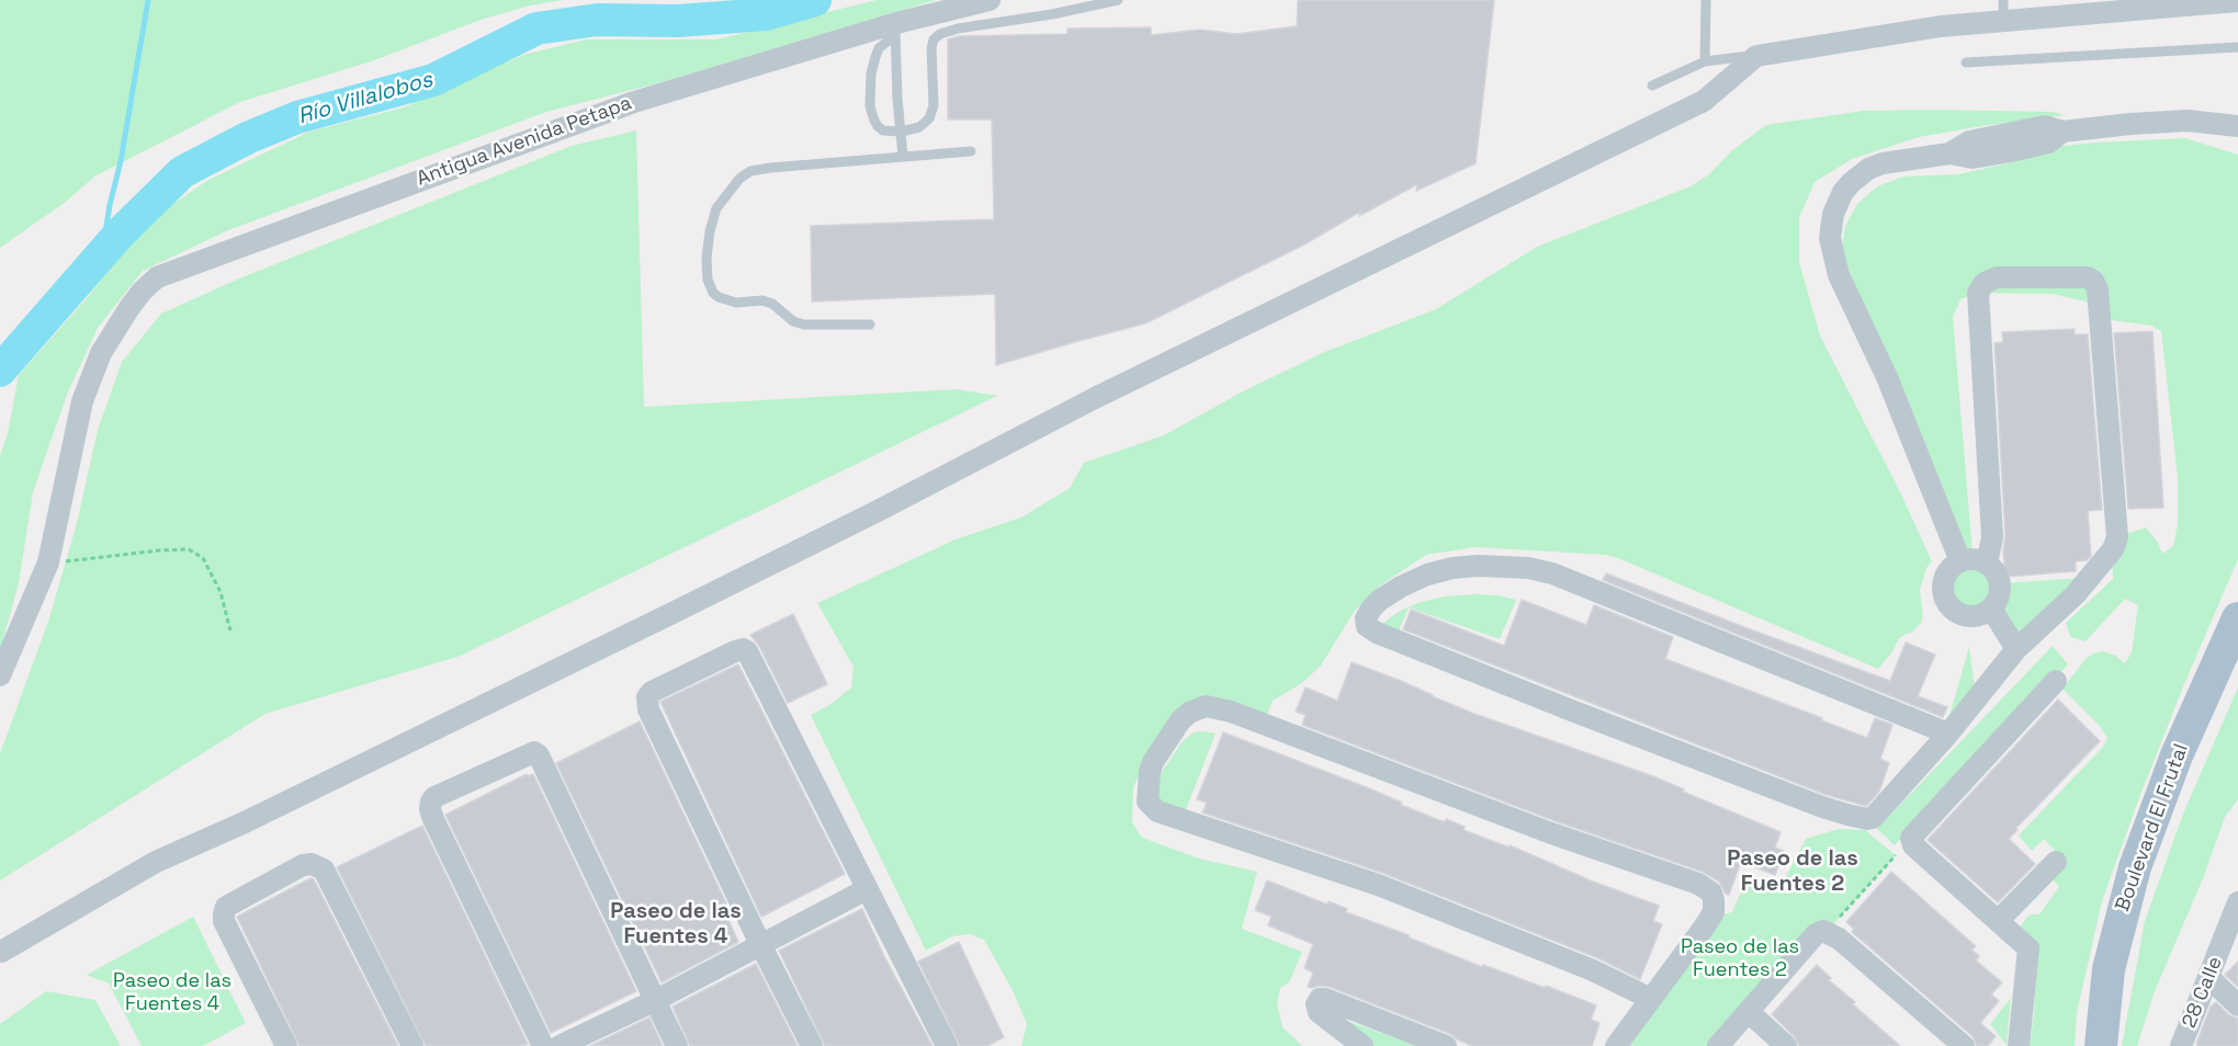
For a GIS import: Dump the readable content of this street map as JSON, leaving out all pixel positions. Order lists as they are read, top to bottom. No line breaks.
{"streets":{"main road":["Boulevard El Frutal"],"street":["Antigua Avenida Petapa","28 Calle"]},"districts":["Paseo de las Fuentes 2","Paseo de las Fuentes 4"],"water":["Río Villalobos"],"parks":["Paseo de las Fuentes 2","Paseo de las Fuentes 4"]}
